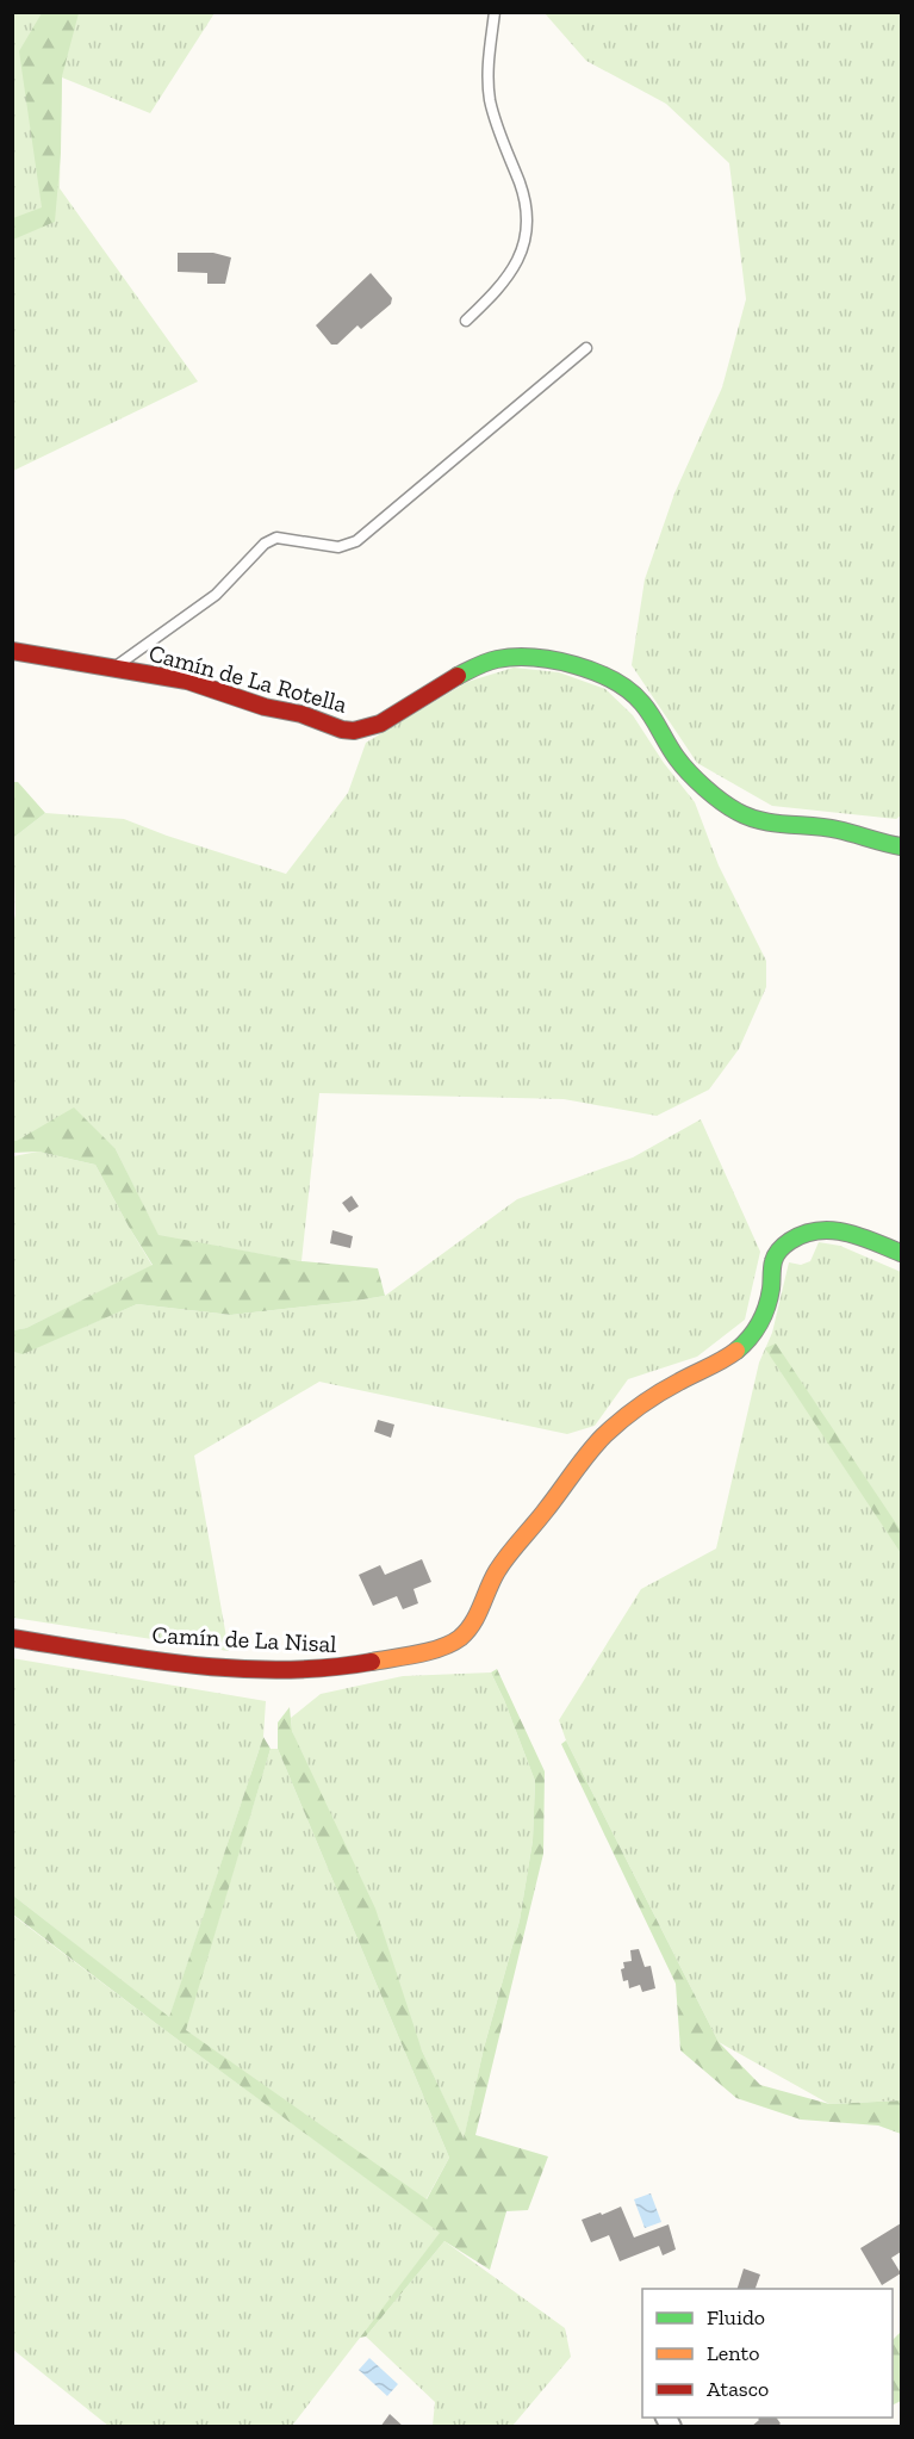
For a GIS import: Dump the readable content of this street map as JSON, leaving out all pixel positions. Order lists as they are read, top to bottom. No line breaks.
{"streets":{"street":["Camín de La Rotella","Camín de La Nisal"]},"legend":["Fluido","Lento","Atasco"]}
